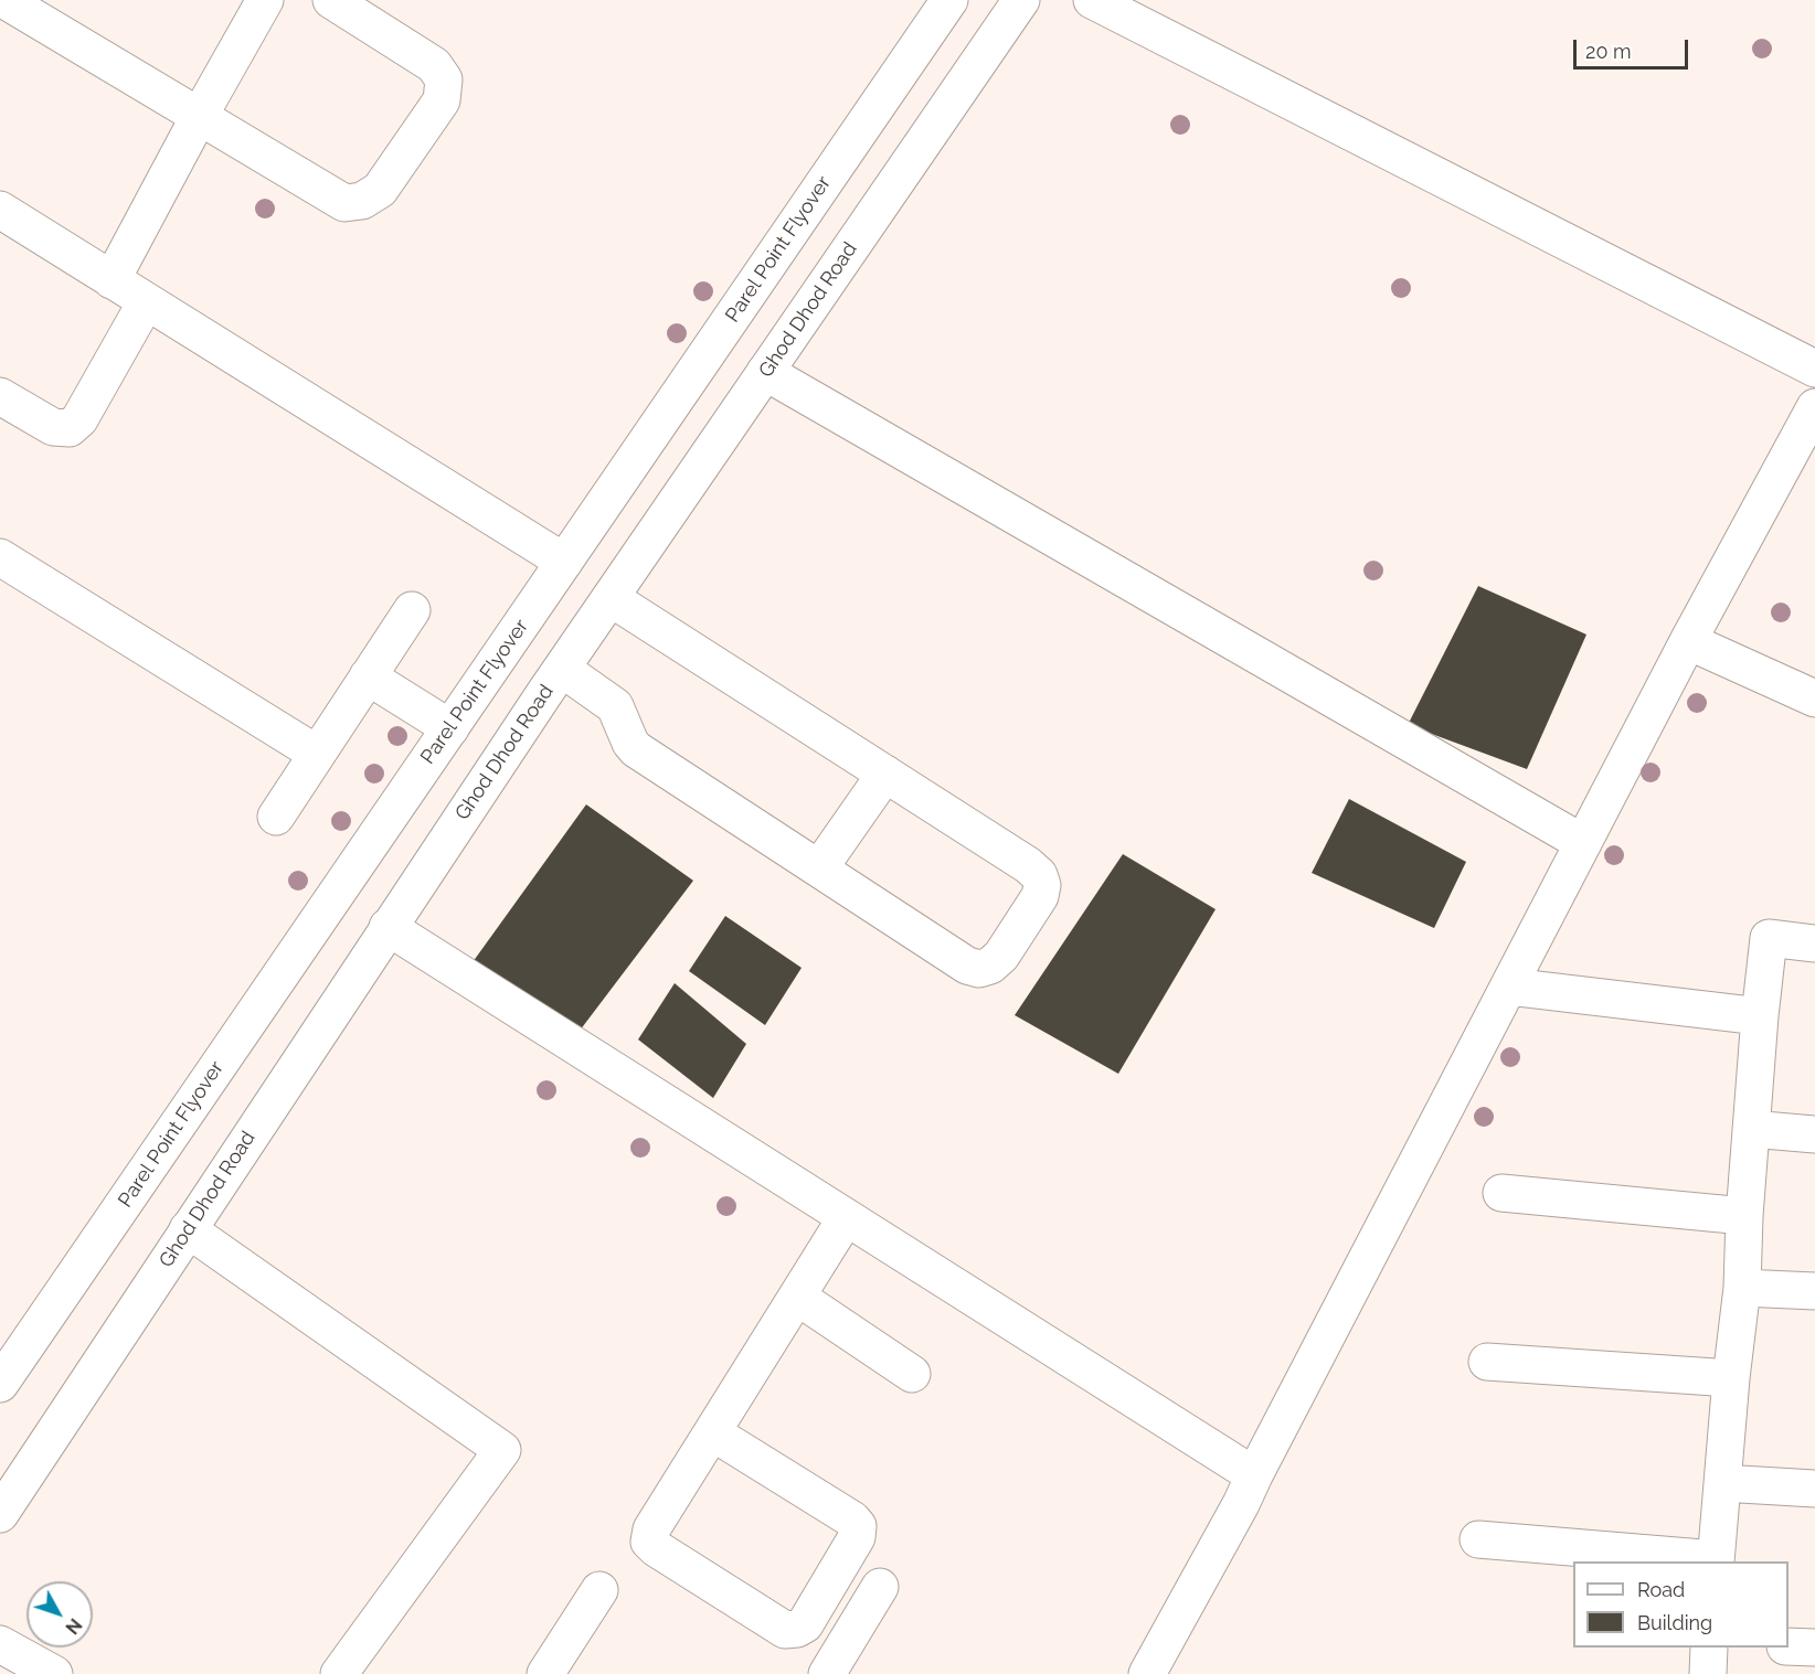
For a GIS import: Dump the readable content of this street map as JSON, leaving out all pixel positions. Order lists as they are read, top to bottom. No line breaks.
{"streets":{"street":["Parel Point Flyover","Ghod Dhod Road"]},"legend":["Road","Building"],"scale_bar":"20 m","north":"bottom right"}
